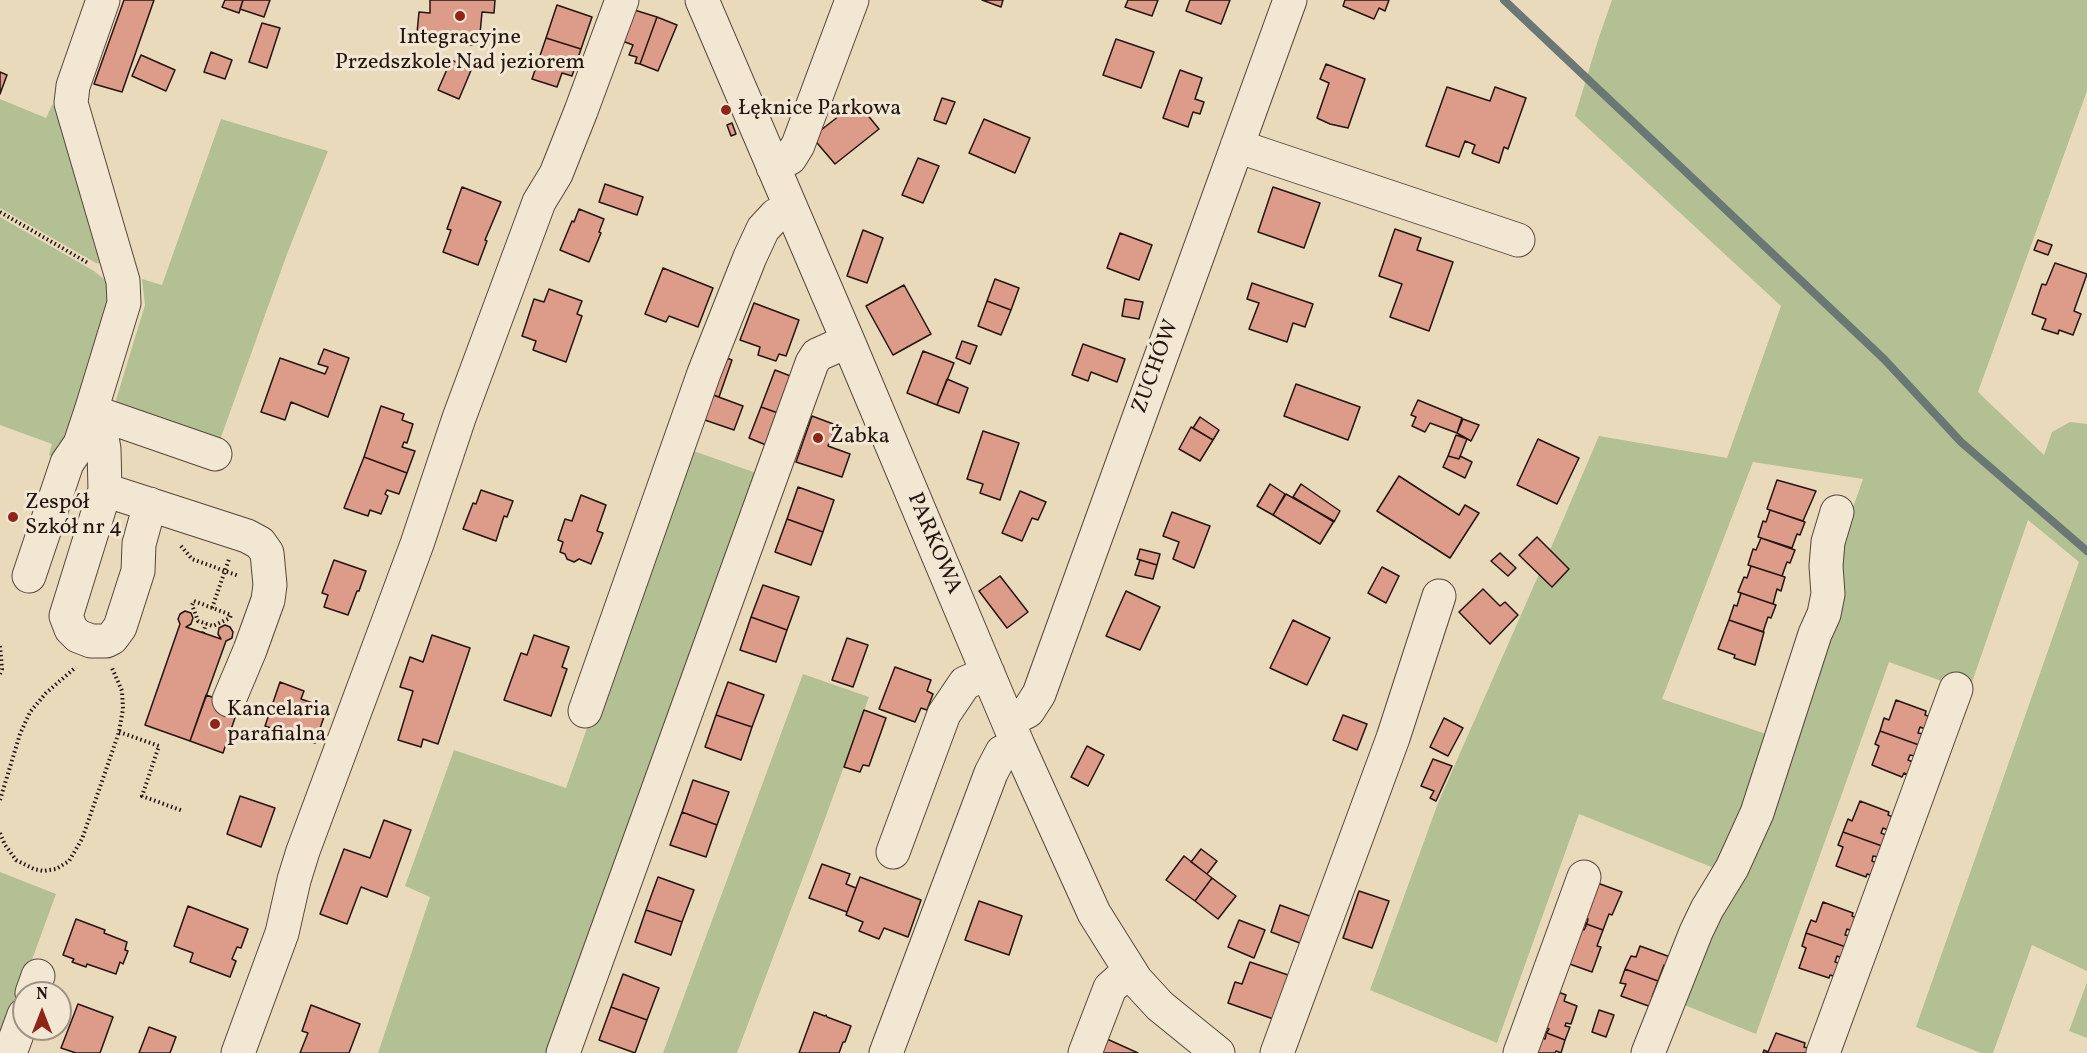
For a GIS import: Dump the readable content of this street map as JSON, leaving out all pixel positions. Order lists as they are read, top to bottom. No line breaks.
{"streets":{"street":["ZUCHÓW","PARKOWA"]},"crossings":[["ZUCHÓW","PARKOWA"]],"places":["Integracyjne Przedszkole Nad jeziorem","Łęknice Parkowa","Żabka","Zespół Szkół nr 4","Kancelaria parafialna"],"north":"top"}
